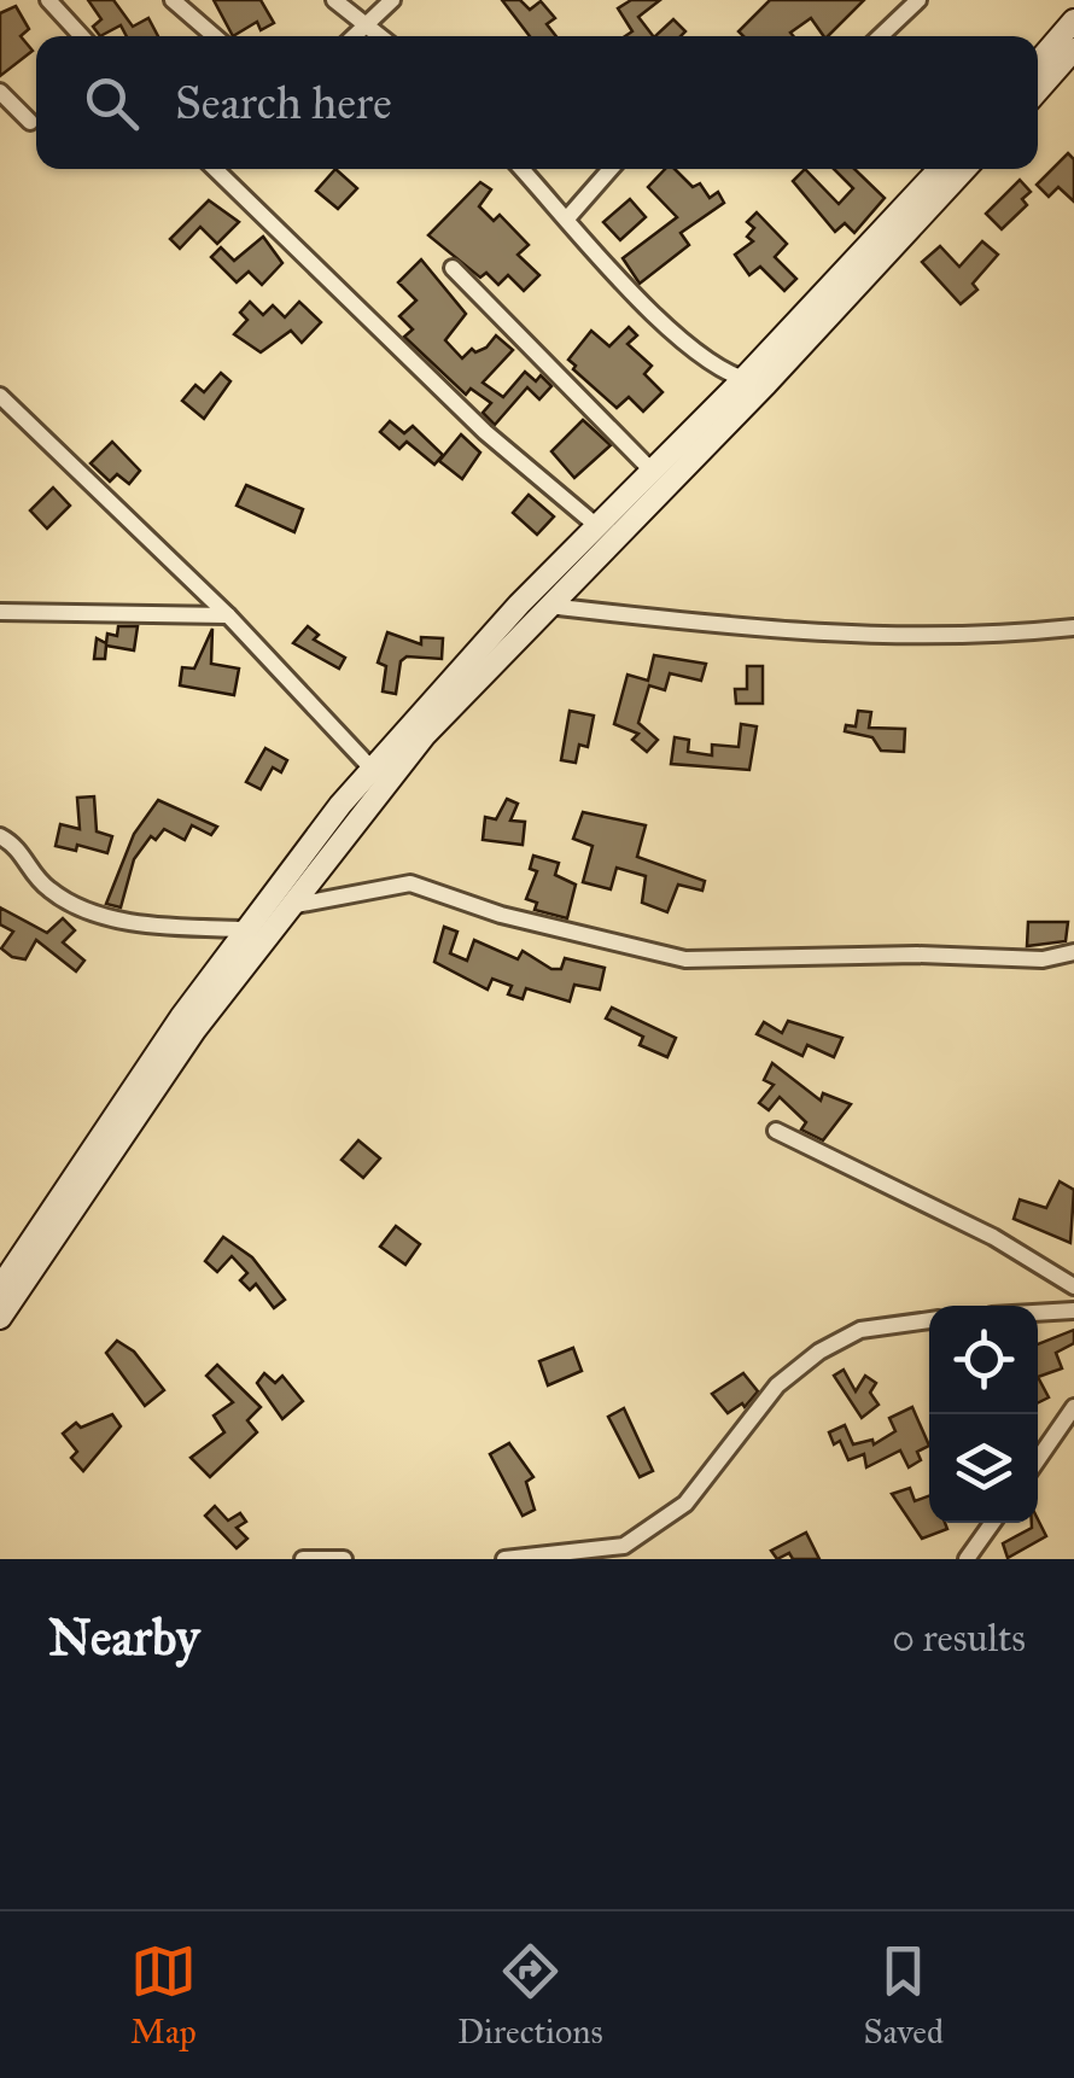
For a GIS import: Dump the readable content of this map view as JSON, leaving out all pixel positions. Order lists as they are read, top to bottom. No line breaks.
{"page":{"search":"Search here","heading":["Nearby","0 results"],"nav":["Map","Directions","Saved"]}}
